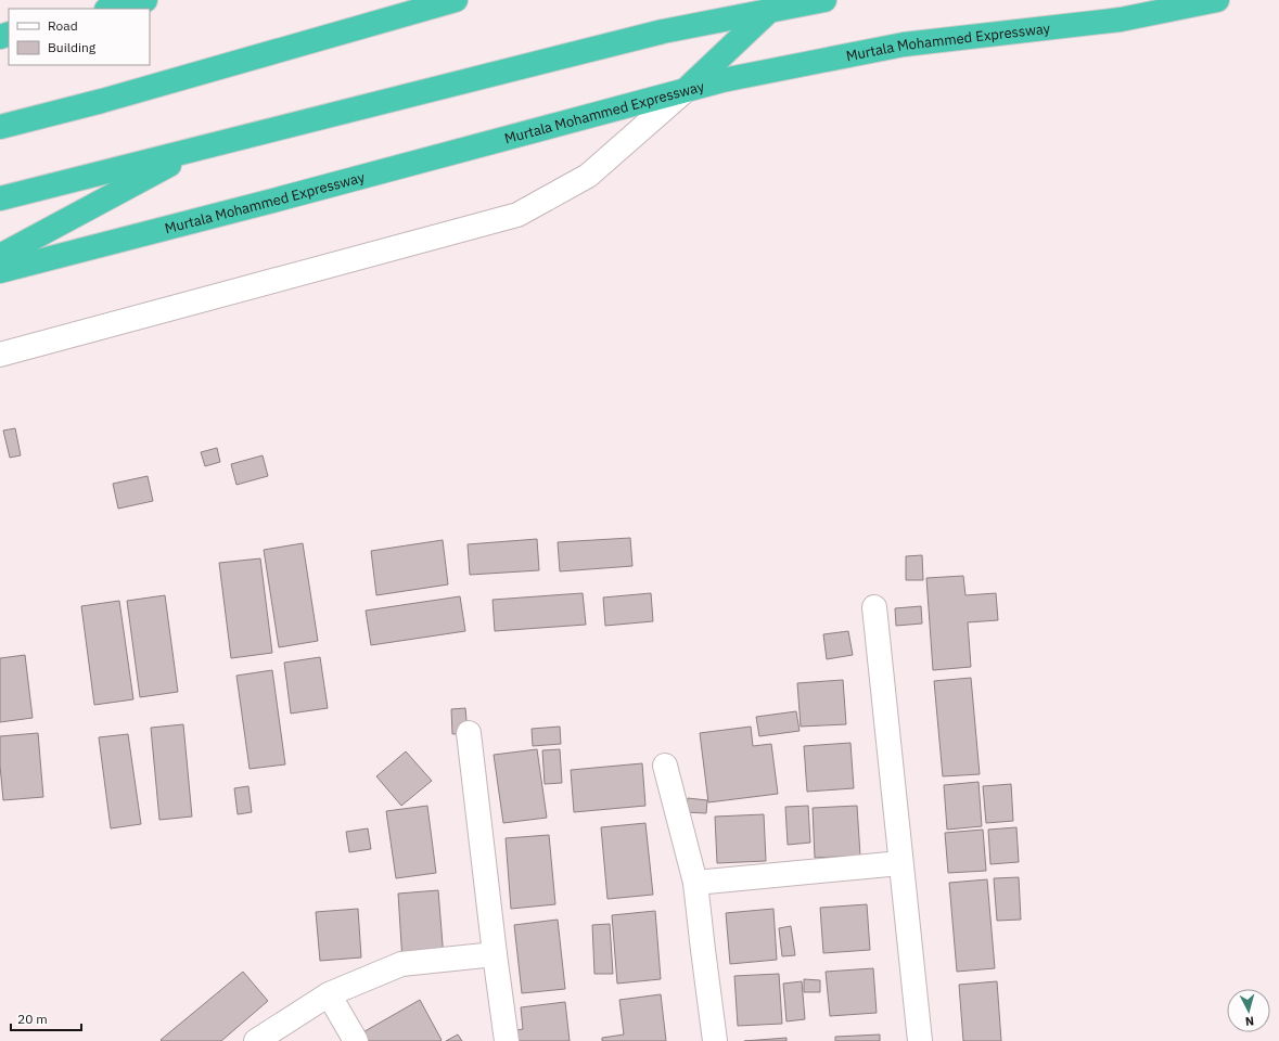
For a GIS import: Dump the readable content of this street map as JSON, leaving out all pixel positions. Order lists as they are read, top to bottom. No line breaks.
{"streets":{"highway":["Murtala Mohammed Expressway"]},"legend":["Road","Building"],"scale_bar":"20 m","north":"bottom"}
